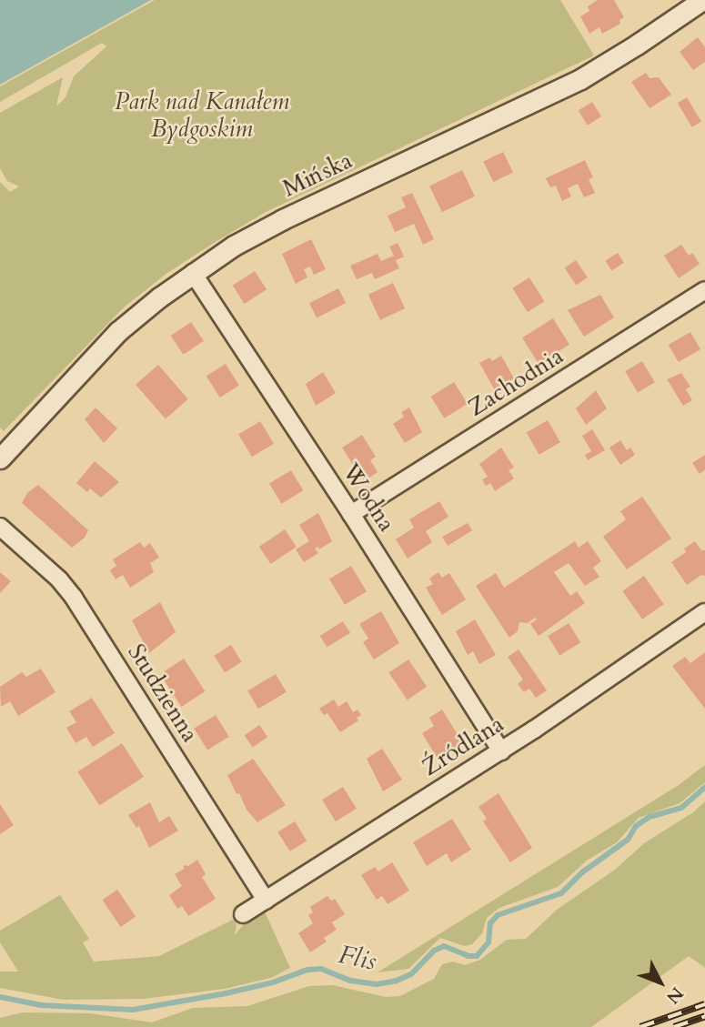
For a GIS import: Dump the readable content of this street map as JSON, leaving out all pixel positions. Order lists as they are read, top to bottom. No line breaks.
{"streets":{"street":["Mińska","Zachodnia","Wodna","Studzienna","Źródlana"]},"crossings":[["Mińska","Wodna"],["Zachodnia","Wodna"],["Wodna","Źródlana"],["Studzienna","Źródlana"]],"water":["Flis"],"parks":["Park nad Kanałem Bydgoskim"],"north":"bottom right"}
